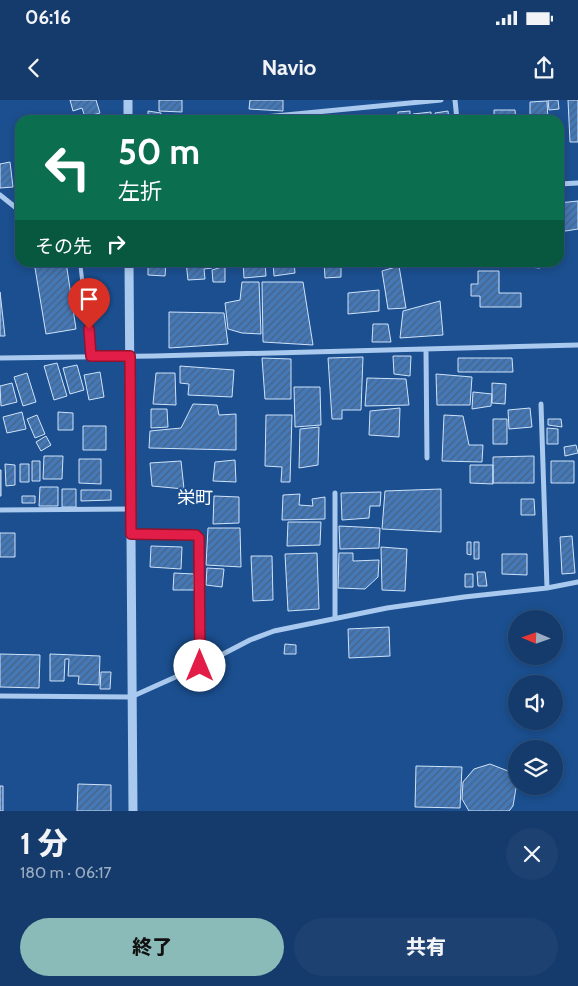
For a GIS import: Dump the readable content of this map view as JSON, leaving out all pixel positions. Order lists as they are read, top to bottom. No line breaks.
{"districts":["栄町"],"north":"left","page":{"status":"06:16","header":"Navio","turn":["50 m","左折"],"then":"その先","heading":["1 分","180 m · 06:17"],"buttons":["終了","共有"]}}
